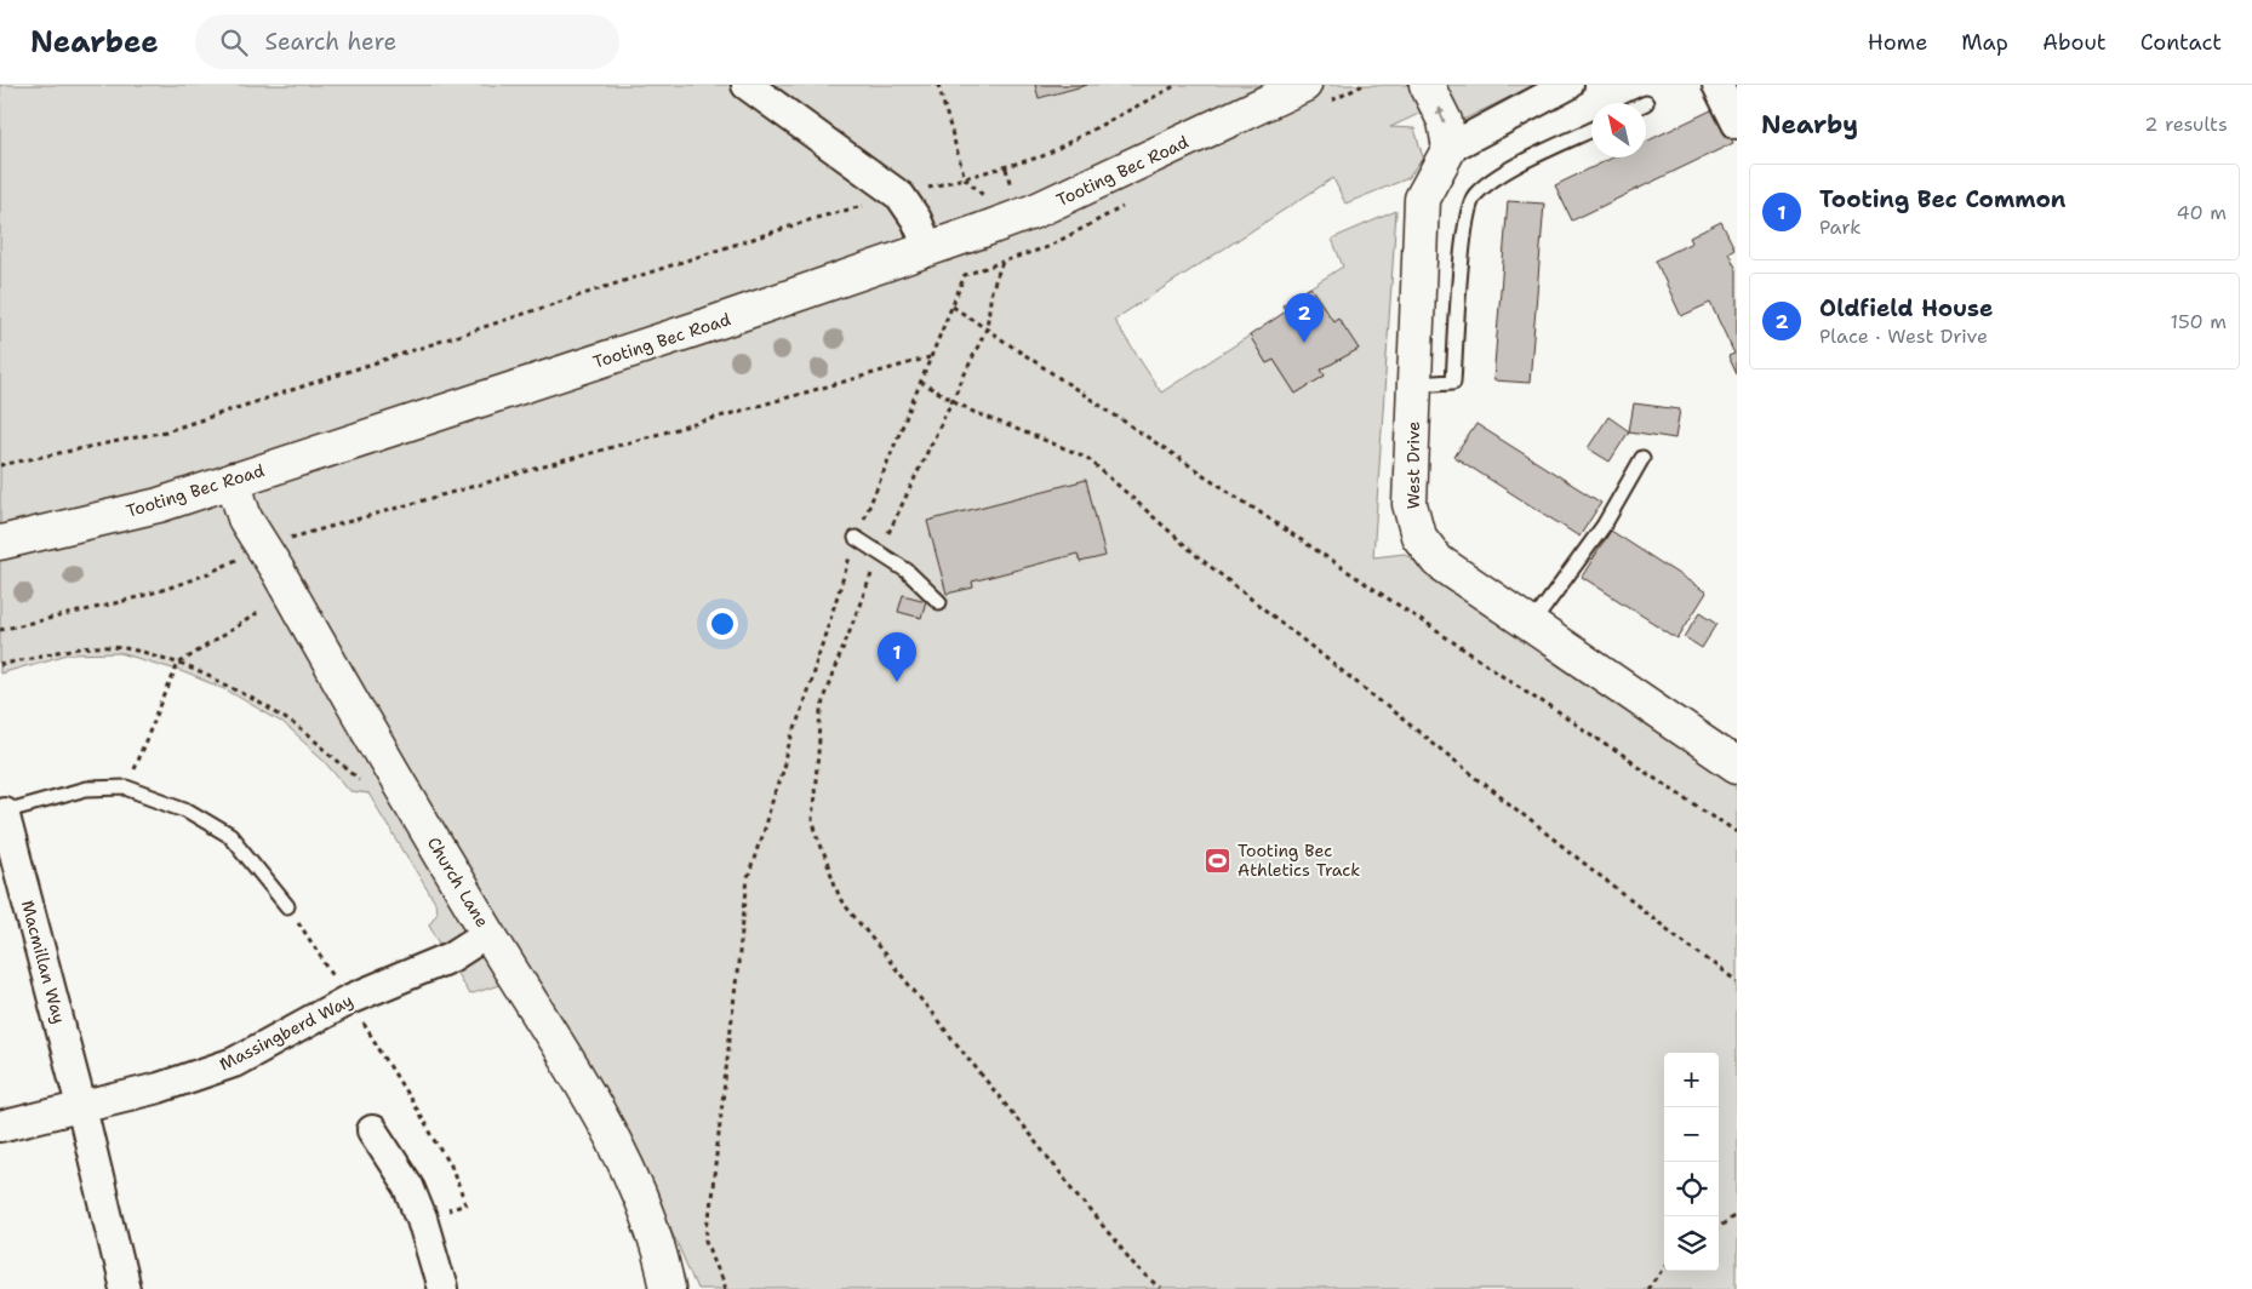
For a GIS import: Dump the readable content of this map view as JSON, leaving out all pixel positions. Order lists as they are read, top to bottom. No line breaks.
{"streets":{"main road":["Tooting Bec Road","West Drive","Church Lane"],"street":["Macmillan Way","Massingberd Way"]},"crossings":[["Tooting Bec Road","Church Lane"],["Church Lane","Massingberd Way"],["Macmillan Way","Massingberd Way"]],"places":{"sports":["Tooting Bec Athletics Track"]},"north":"top left","page":{"header":"Nearbee","search":"Search here","nav":["Home","Map","About","Contact"],"heading":["Nearby","2 results"],"list":[{"mark":"1","name":"Tooting Bec Common","note":"Park","value":"40 m"},{"mark":"2","name":"Oldfield House","note":"Place · West Drive","value":"150 m"}],"pins":["2","1"],"map_buttons":["+","−"]}}
